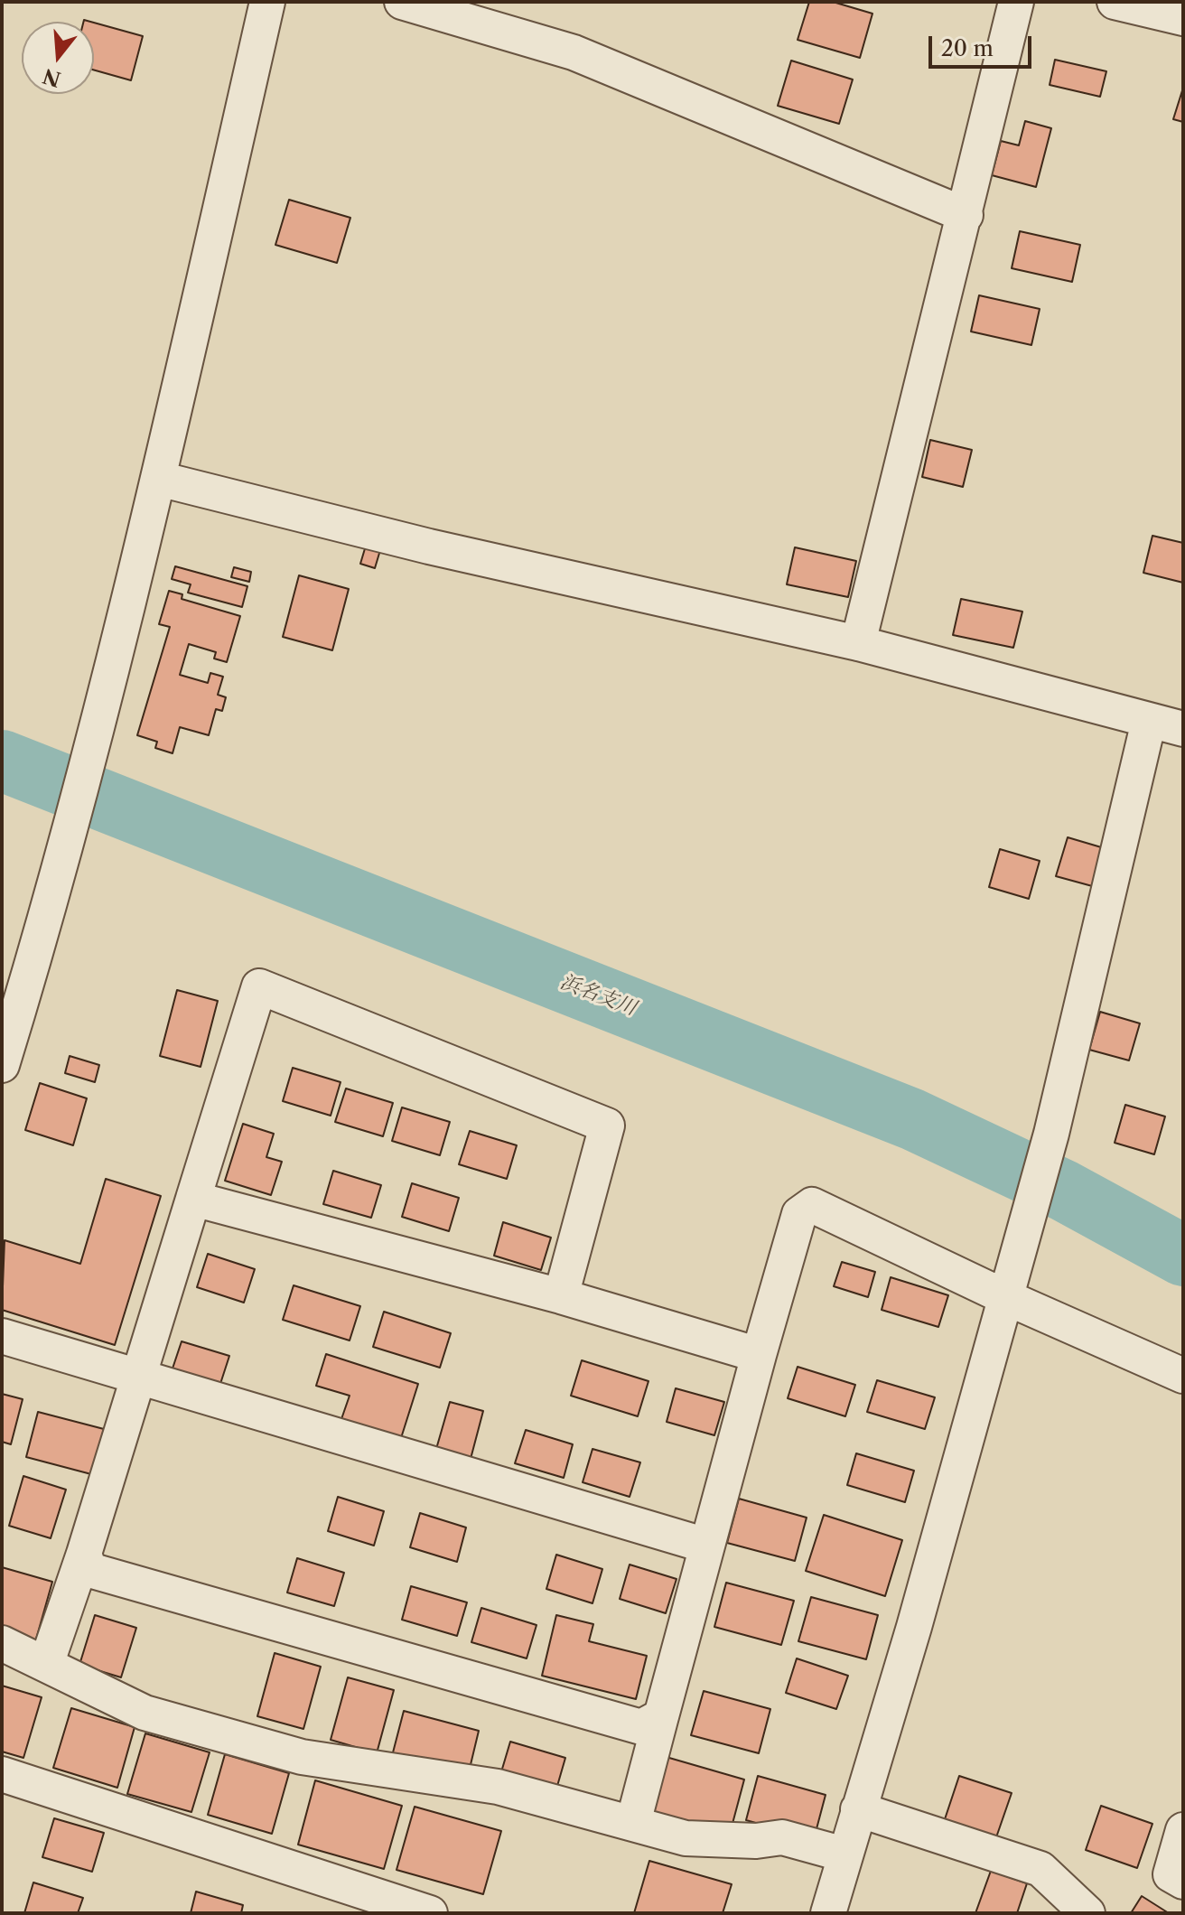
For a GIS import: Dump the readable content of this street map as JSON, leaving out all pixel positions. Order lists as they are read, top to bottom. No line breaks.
{"water":["浜名支川"],"scale_bar":"20 m","north":"bottom"}
